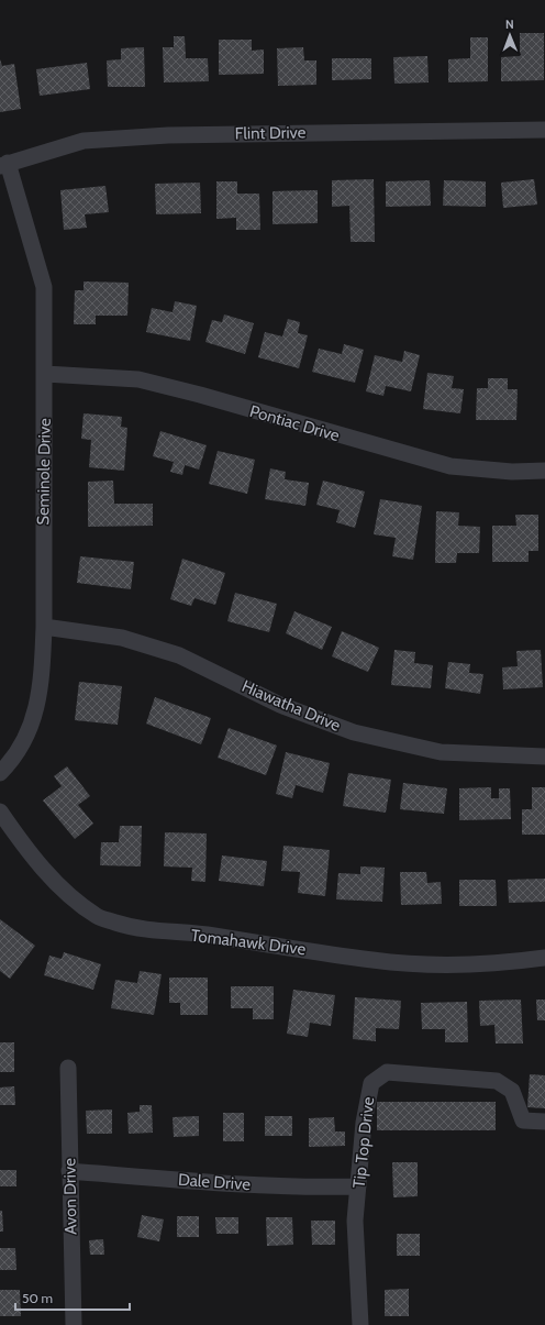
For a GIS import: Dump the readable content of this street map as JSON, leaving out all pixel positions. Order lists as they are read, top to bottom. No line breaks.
{"streets":{"street":["Flint Drive","Pontiac Drive","Seminole Drive","Hiawatha Drive","Tomahawk Drive","Tip Top Drive","Dale Drive","Avon Drive"]},"crossings":[["Flint Drive","Seminole Drive"],["Pontiac Drive","Seminole Drive"],["Seminole Drive","Hiawatha Drive"],["Tip Top Drive","Dale Drive"],["Dale Drive","Avon Drive"]],"scale_bar":"50 m","north":"top"}
